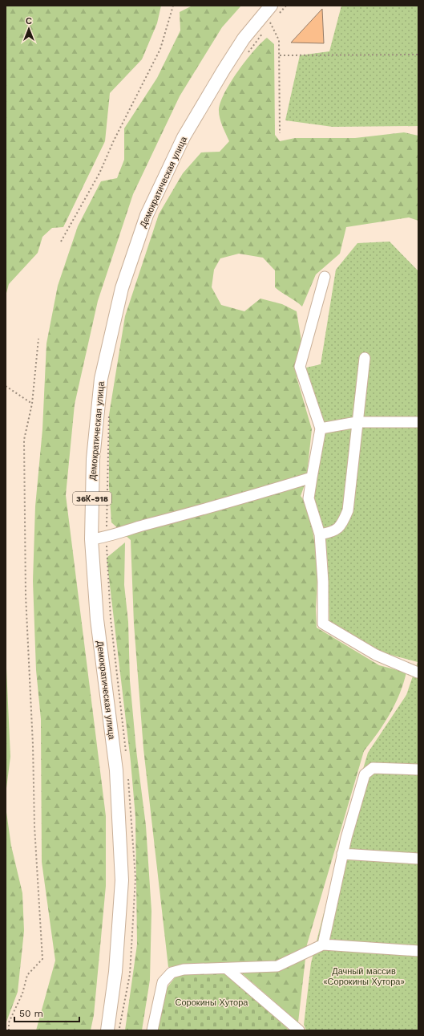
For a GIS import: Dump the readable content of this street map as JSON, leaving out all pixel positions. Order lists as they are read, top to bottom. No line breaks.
{"streets":{"main road":["Демократическая улица","36К-918"]},"parks":["Дачный массив «Сорокины Хутора»","Сорокины Хутора"],"scale_bar":"50 m","north":"top"}
